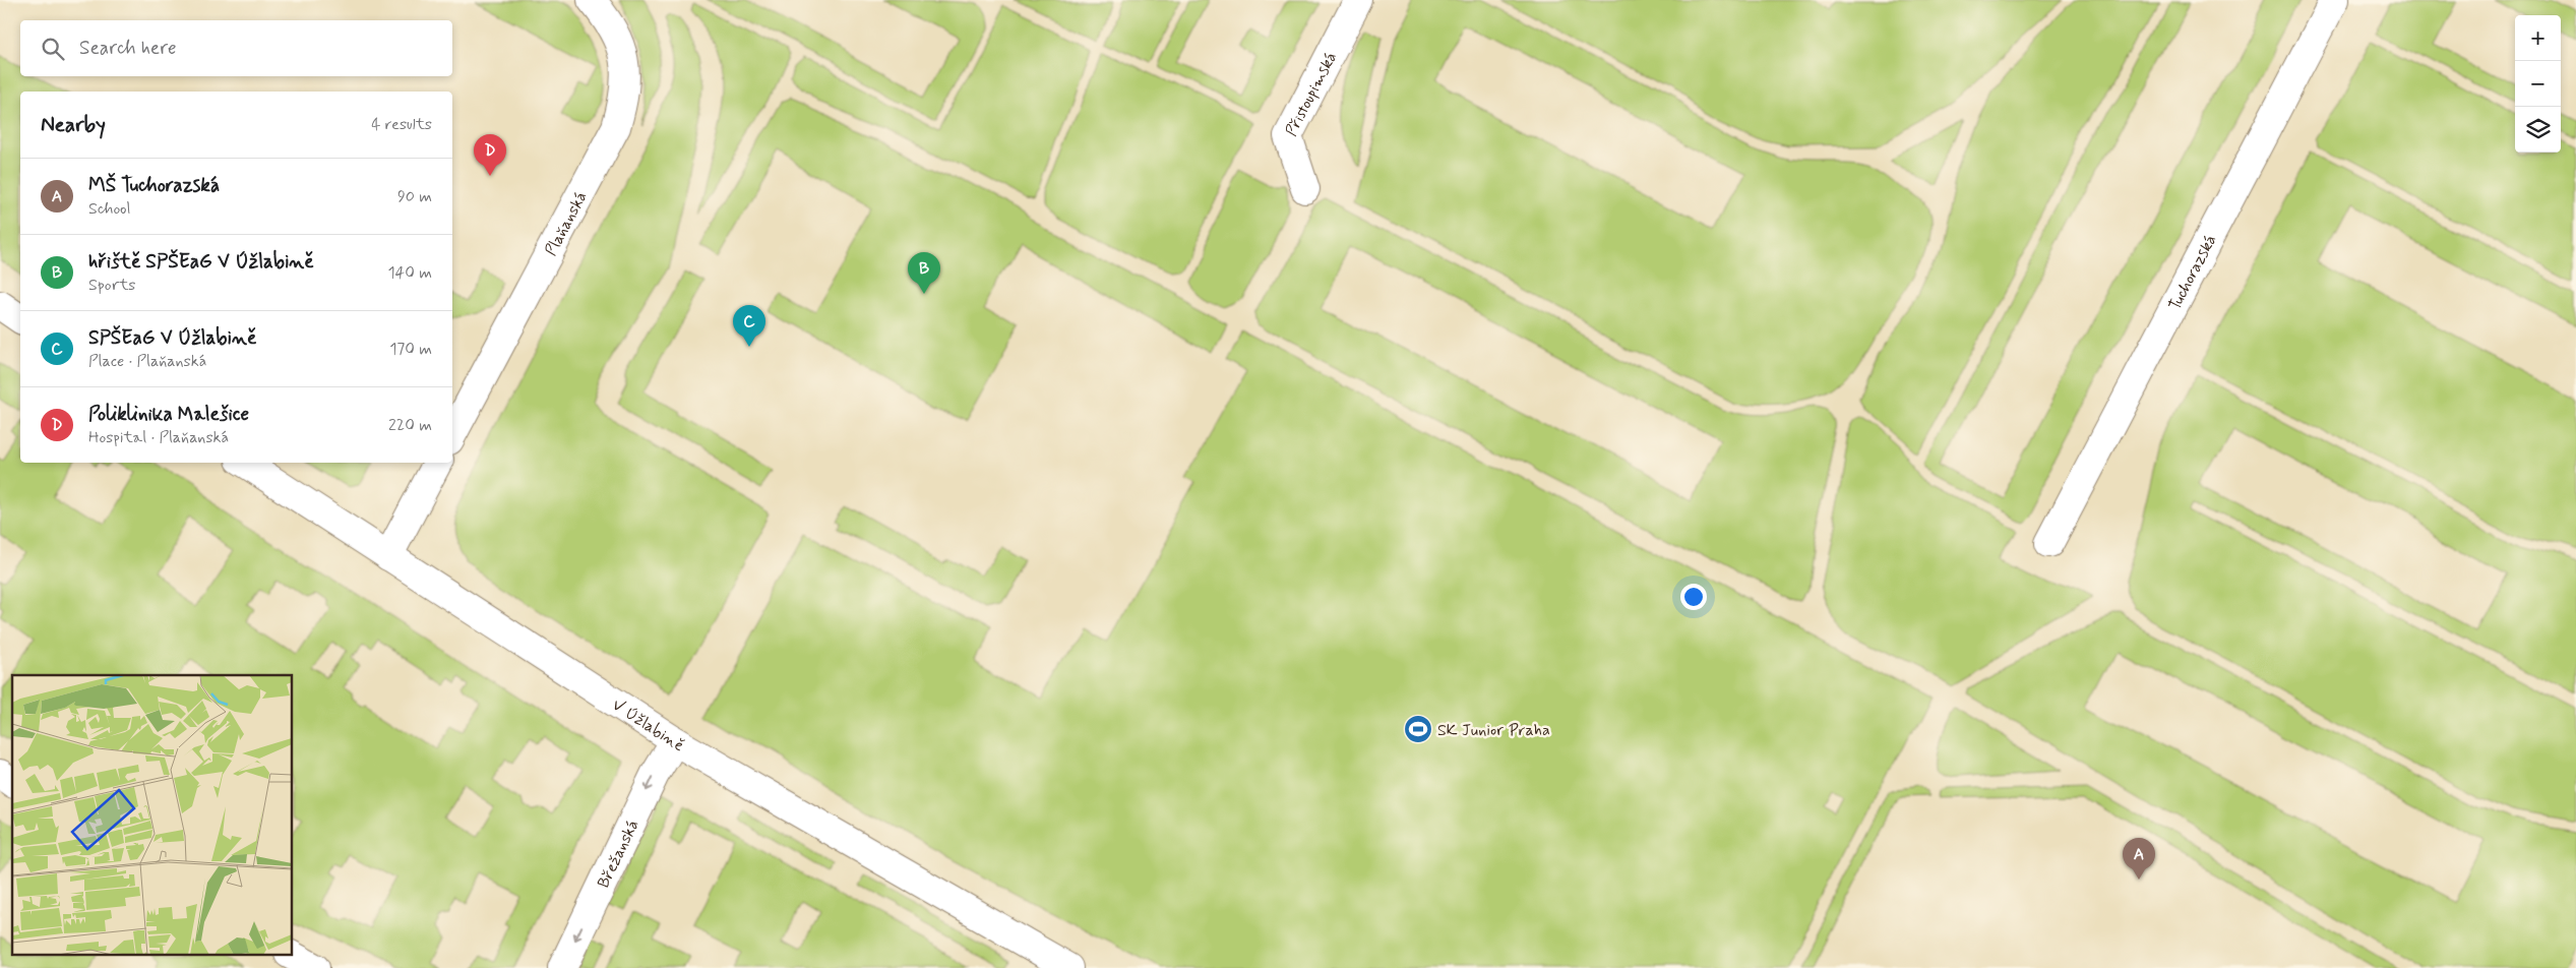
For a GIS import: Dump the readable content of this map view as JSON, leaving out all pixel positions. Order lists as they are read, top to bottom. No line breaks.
{"streets":{"street":["Přistoupimská","Plaňanská","Tuchorazská","V Úžlabině","Břežanská"]},"crossings":[["V Úžlabině","Břežanská"]],"one_way":["Břežanská"],"places":{"sports":["SK Junior Praha"]},"page":{"map_buttons":["+","−"],"search":"Search here","heading":["Nearby","4 results"],"pins":["D","B","C","A"],"list":[{"mark":"A","name":"MŠ Tuchorazská","note":"School","value":"90 m"},{"mark":"B","name":"hřiště SPŠEaG V Úžlabině","note":"Sports","value":"140 m"},{"mark":"C","name":"SPŠEaG V Úžlabině","note":"Place · Plaňanská","value":"170 m"},{"mark":"D","name":"Poliklinika Malešice","note":"Hospital · Plaňanská","value":"220 m"}]}}
